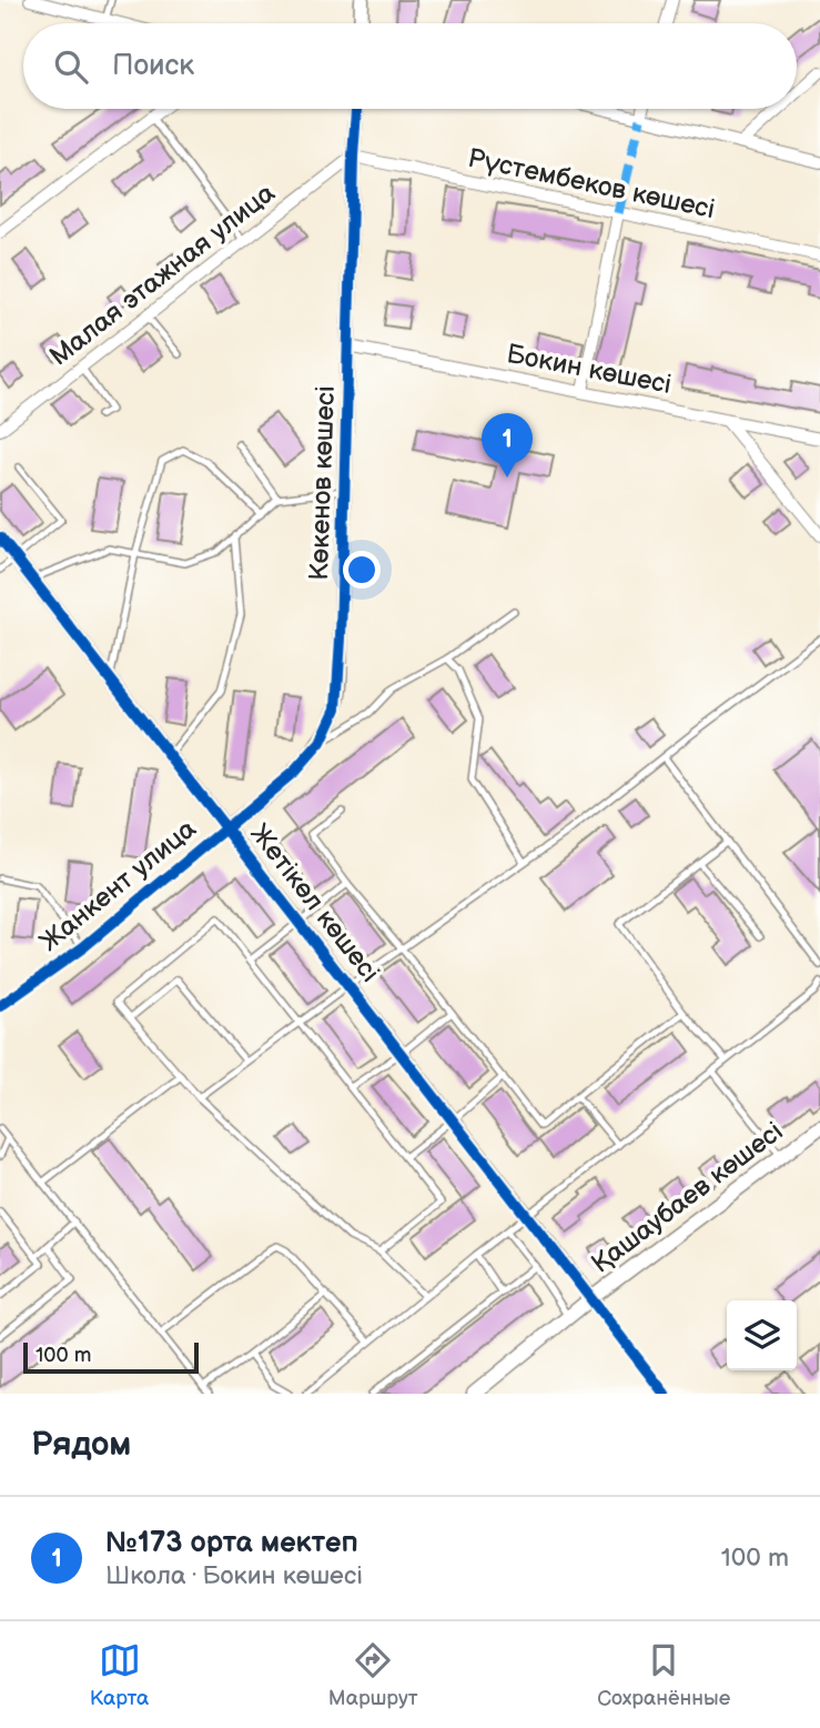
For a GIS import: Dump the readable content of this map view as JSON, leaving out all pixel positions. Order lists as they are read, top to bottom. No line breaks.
{"streets":{"street":["Рүстембеков көшесі","Малая этажная улица","Бокин көшесі","Көкенов көшесі","Жанкент улица","Жетікөл көшесі","Қашаубаев көшесі"]},"crossings":[["Рүстембеков көшесі","Малая этажная улица"],["Рүстембеков көшесі","Көкенов көшесі"],["Малая этажная улица","Көкенов көшесі"],["Бокин көшесі","Көкенов көшесі"],["Көкенов көшесі","Жанкент улица"],["Көкенов көшесі","Жетікөл көшесі"],["Жанкент улица","Жетікөл көшесі"],["Жетікөл көшесі","Қашаубаев көшесі"]],"scale_bar":"100 m","page":{"search":"Поиск","pins":"1","scale":"100 m","heading":"Рядом","list":[{"mark":"1","name":"№173 орта мектеп","note":"Школа · Бокин көшесі","value":"100 m"}],"nav":["Карта","Маршрут","Сохранённые"]}}
